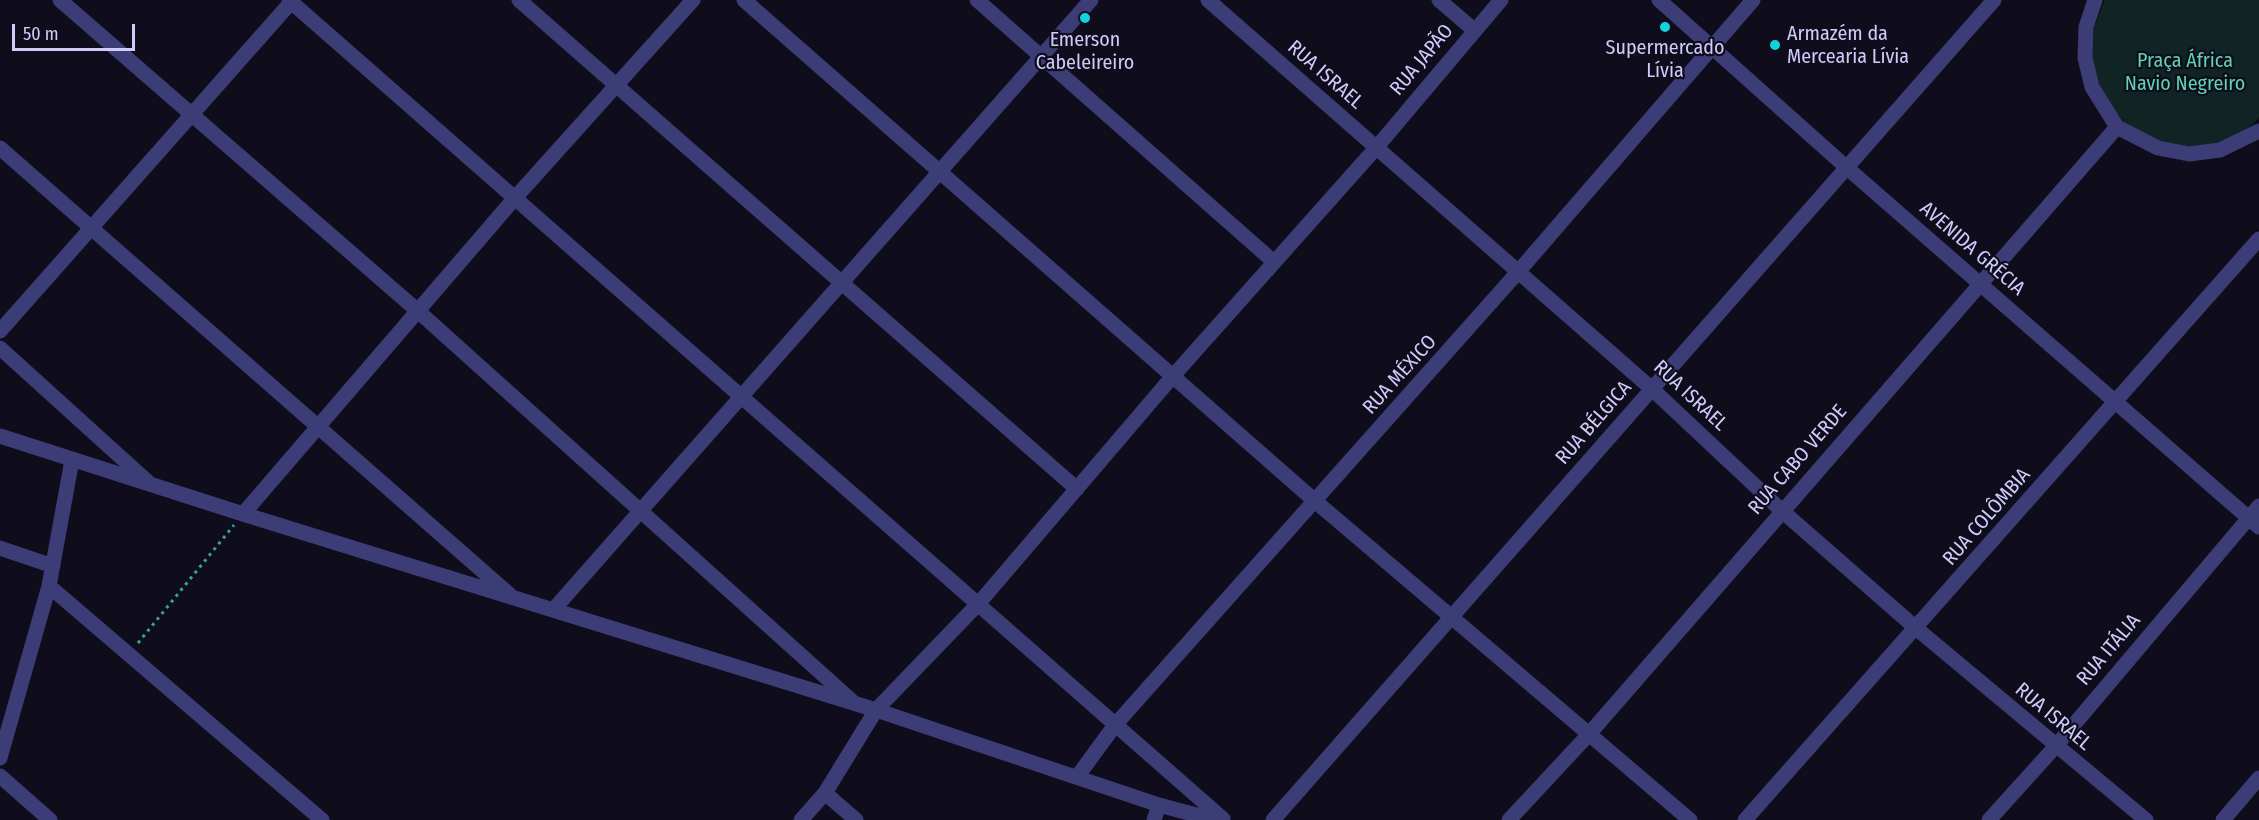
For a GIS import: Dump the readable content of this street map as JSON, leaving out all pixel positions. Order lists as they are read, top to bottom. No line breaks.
{"streets":{"street":["RUA JAPÃO","RUA ISRAEL","AVENIDA GRÉCIA","RUA MÉXICO","RUA BÉLGICA","RUA CABO VERDE","RUA COLÔMBIA","RUA ITÁLIA"]},"crossings":[["RUA JAPÃO","RUA ISRAEL"],["RUA ISRAEL","RUA MÉXICO"],["RUA ISRAEL","RUA BÉLGICA"],["RUA ISRAEL","RUA CABO VERDE"],["RUA ISRAEL","RUA COLÔMBIA"],["RUA ISRAEL","RUA ITÁLIA"],["AVENIDA GRÉCIA","RUA MÉXICO"],["AVENIDA GRÉCIA","RUA BÉLGICA"],["AVENIDA GRÉCIA","RUA CABO VERDE"],["AVENIDA GRÉCIA","RUA COLÔMBIA"],["AVENIDA GRÉCIA","RUA ITÁLIA"]],"parks":["Praça África Navio Negreiro"],"places":["Emerson Cabeleireiro","Supermercado Lívia","Armazém da Mercearia Lívia"],"scale_bar":"50 m"}
